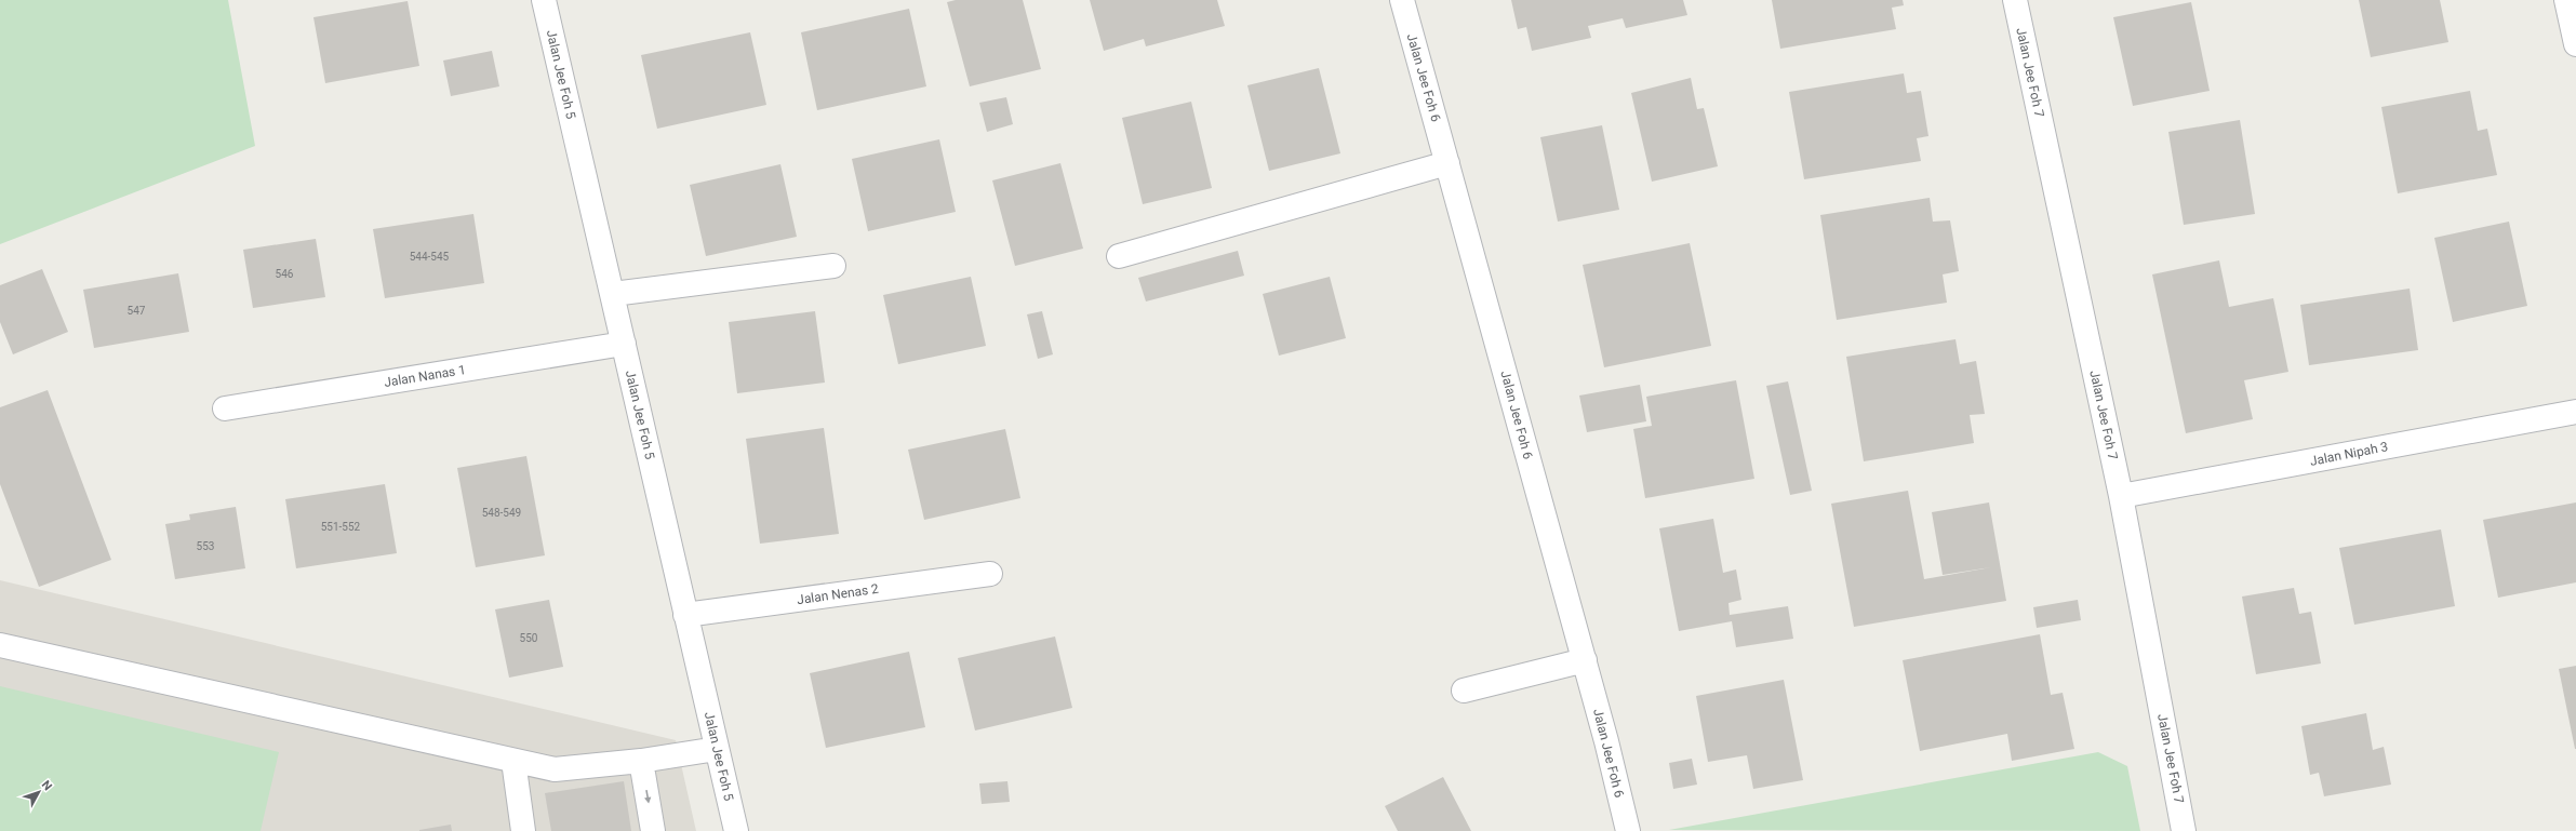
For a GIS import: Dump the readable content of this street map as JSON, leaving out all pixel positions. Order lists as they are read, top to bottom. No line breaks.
{"streets":{"street":["Jalan Jee Foh 7","Jalan Jee Foh 5","Jalan Jee Foh 6","Jalan Nanas 1","Jalan Nipah 3","Jalan Nenas 2"]},"crossings":[["Jalan Jee Foh 7","Jalan Nipah 3"],["Jalan Jee Foh 5","Jalan Nanas 1"],["Jalan Jee Foh 5","Jalan Nenas 2"]],"house_numbers":["544-545","546","547","548-549","551-552","553","550"],"north":"top right"}
